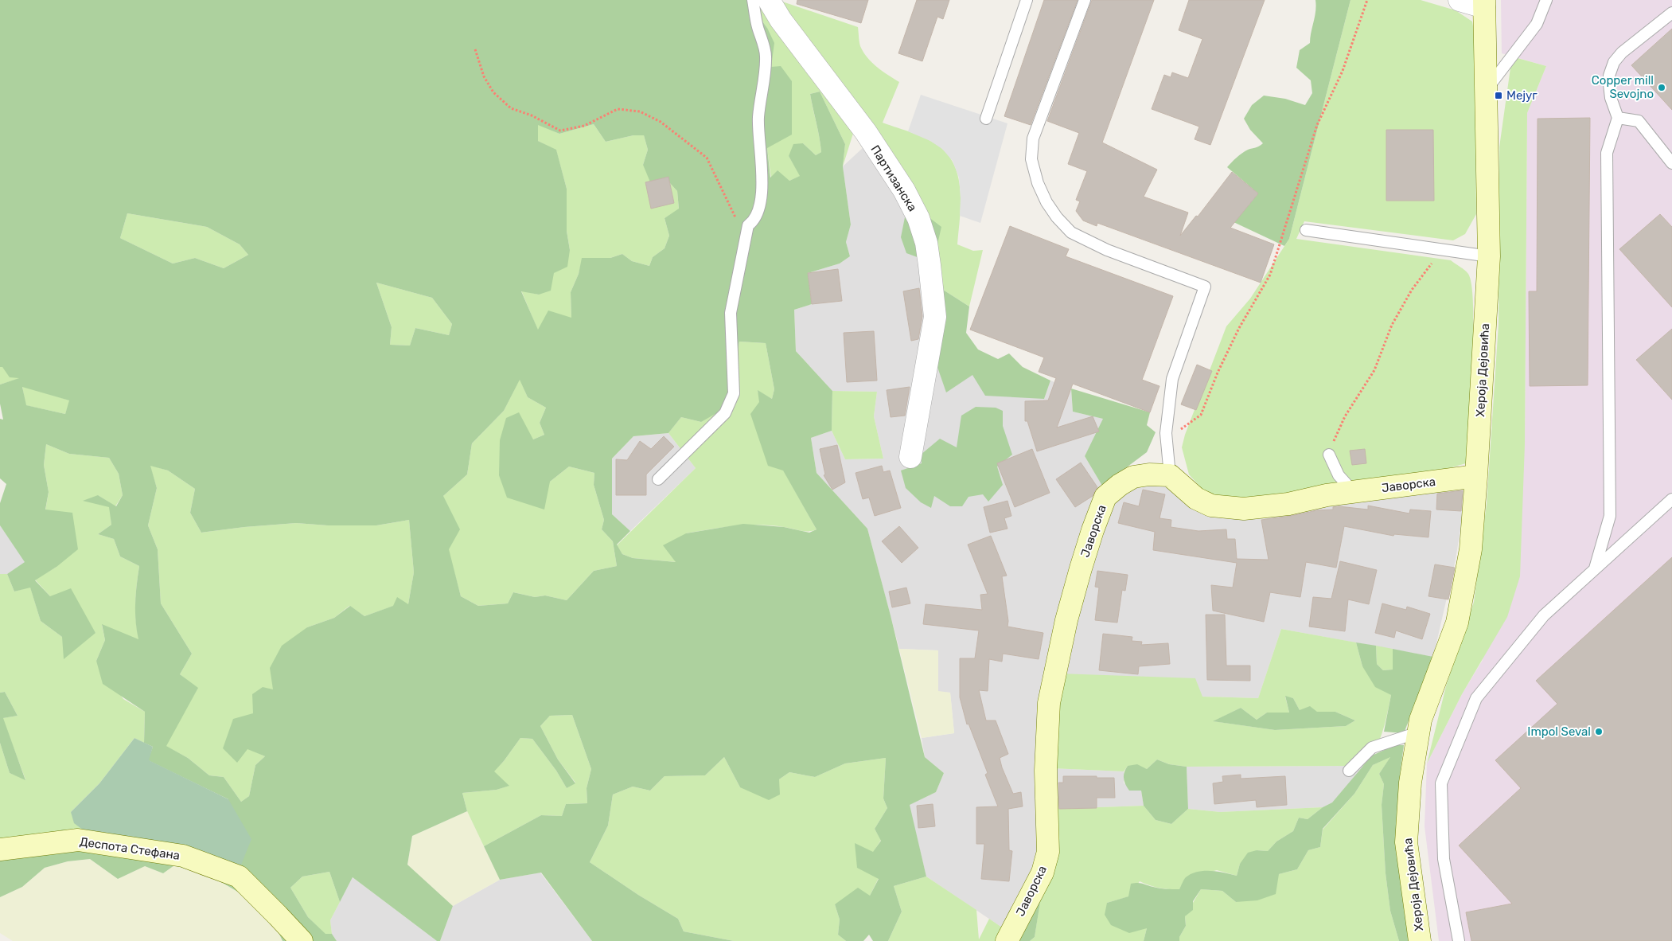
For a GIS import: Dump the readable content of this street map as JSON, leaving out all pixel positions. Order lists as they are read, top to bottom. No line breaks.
{"streets":{"street":["Партизанска","Хероја Дејовића","Јаворска","Деспота Стефана"]},"crossings":[["Хероја Дејовића","Јаворска"]],"places":{"other":["Copper mill Sevojno","Impol Seval"],"transit":["Мејуг"]}}
